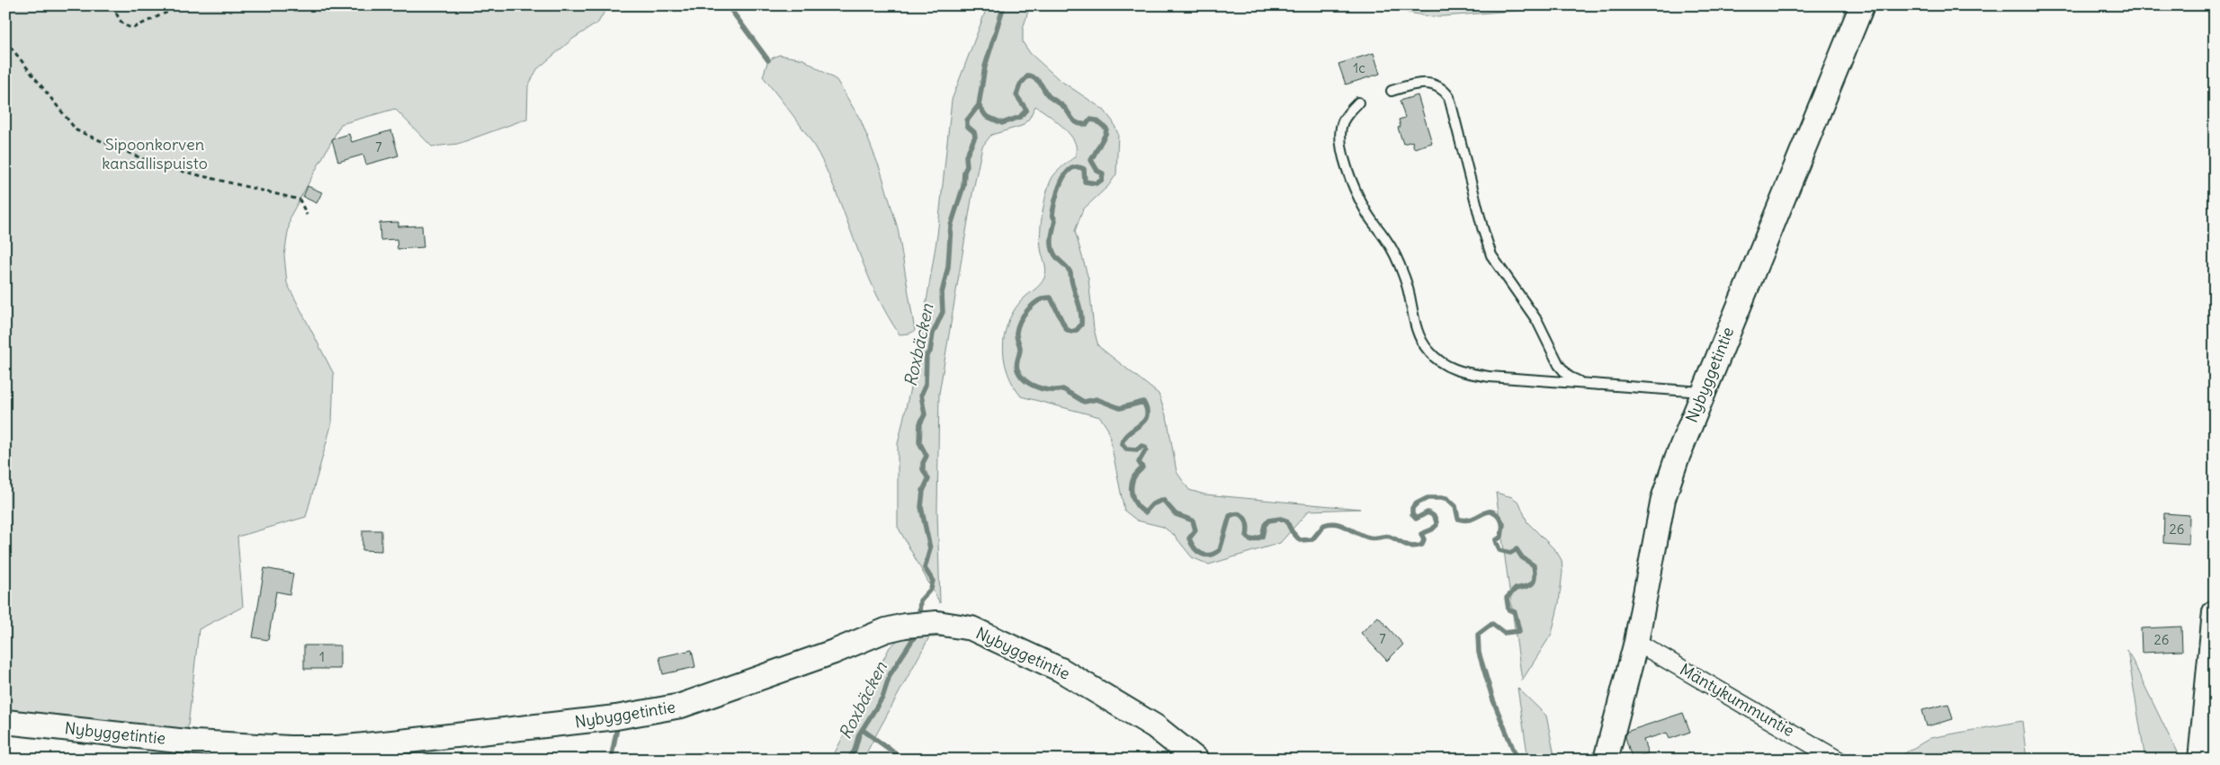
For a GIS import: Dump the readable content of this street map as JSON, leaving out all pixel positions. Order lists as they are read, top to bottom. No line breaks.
{"streets":{"street":["Nybyggetintie","Mäntykummuntie"]},"crossings":[["Nybyggetintie","Mäntykummuntie"]],"water":["Roxbäcken"],"parks":["Sipoonkorven kansallispuisto"],"house_numbers":["1c","7","26","7","26","1"]}
